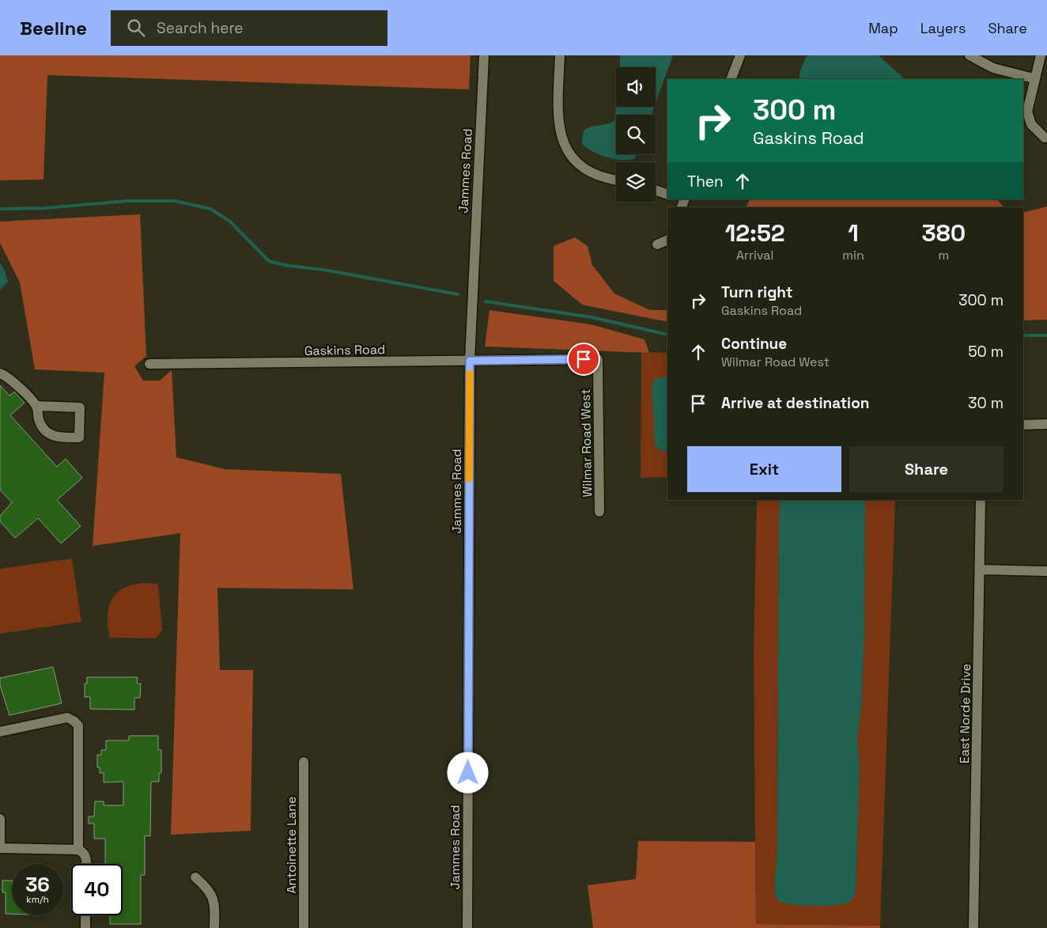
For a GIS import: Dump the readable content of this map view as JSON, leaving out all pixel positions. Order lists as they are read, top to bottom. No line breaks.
{"streets":{"street":["Jammes Road","Gaskins Road","Wilmar Road West","East Norde Drive","Antoinette Lane"]},"crossings":[["Jammes Road","Gaskins Road"],["Gaskins Road","Wilmar Road West"]],"page":{"header":"Beeline","search":"Search here","nav":["Map","Layers","Share"],"turn":["300 m","Gaskins Road"],"then":"Then","eta":["12:52","Arrival","1","min","380","m"],"list":[{"name":"Turn right","note":"Gaskins Road","value":"300 m"},{"name":"Continue","note":"Wilmar Road West","value":"50 m"},{"name":"Arrive at destination","value":"30 m"}],"buttons":["Exit","Share"],"speed":"36 km/h","limit":"40"}}
